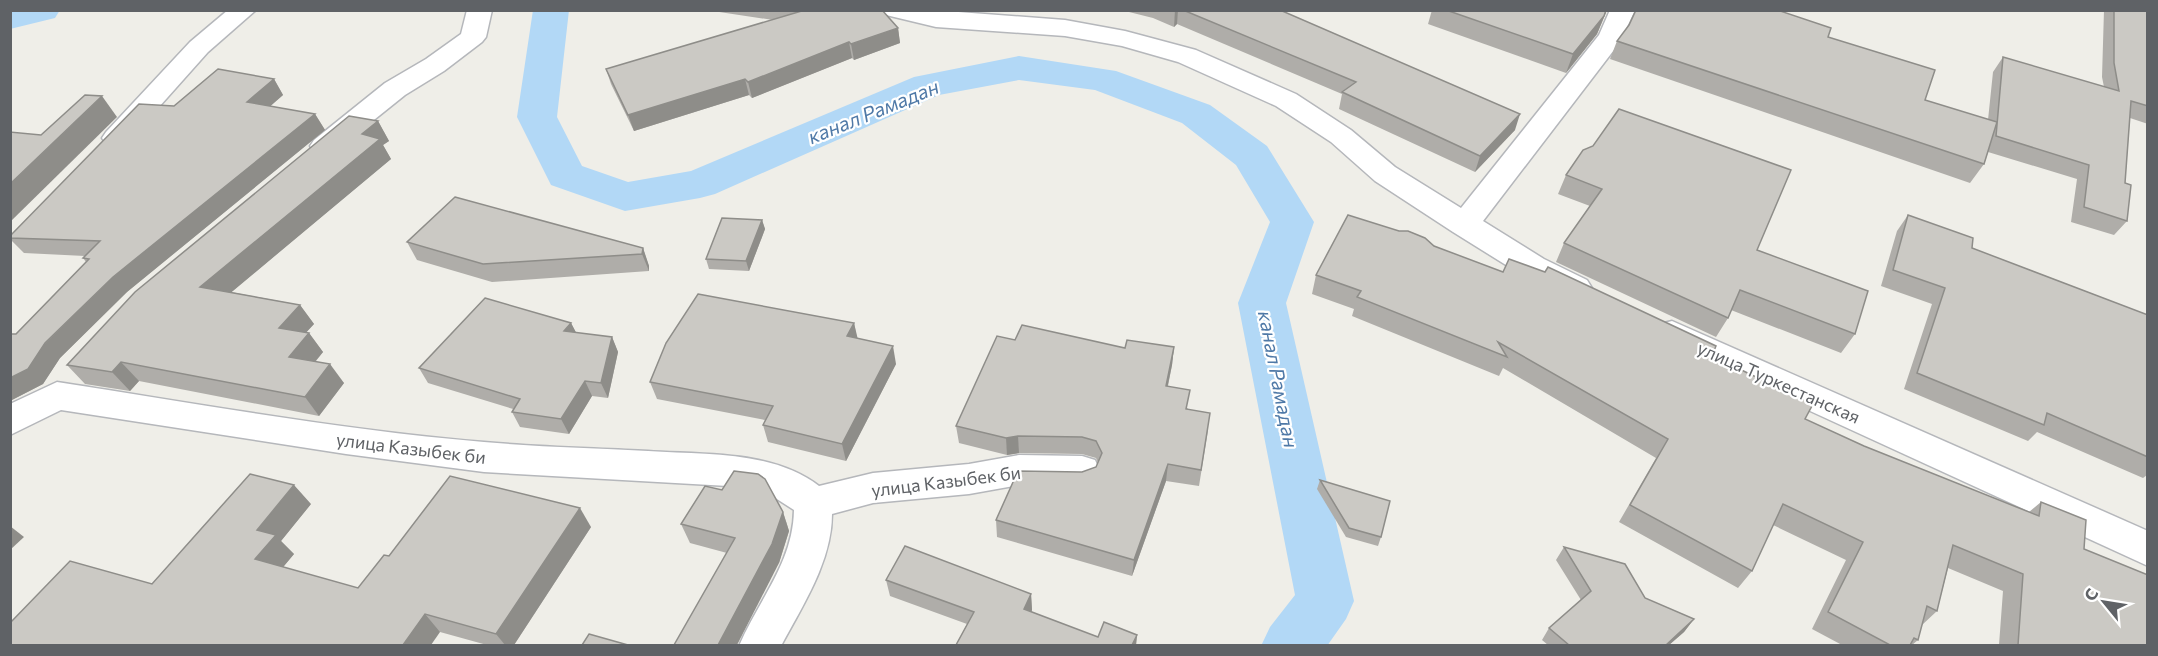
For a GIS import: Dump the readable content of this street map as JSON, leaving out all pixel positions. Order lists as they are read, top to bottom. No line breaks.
{"streets":{"street":["улица Туркестанская","улица Казыбек би"]},"water":["канал Рамадан"],"north":"top left"}
